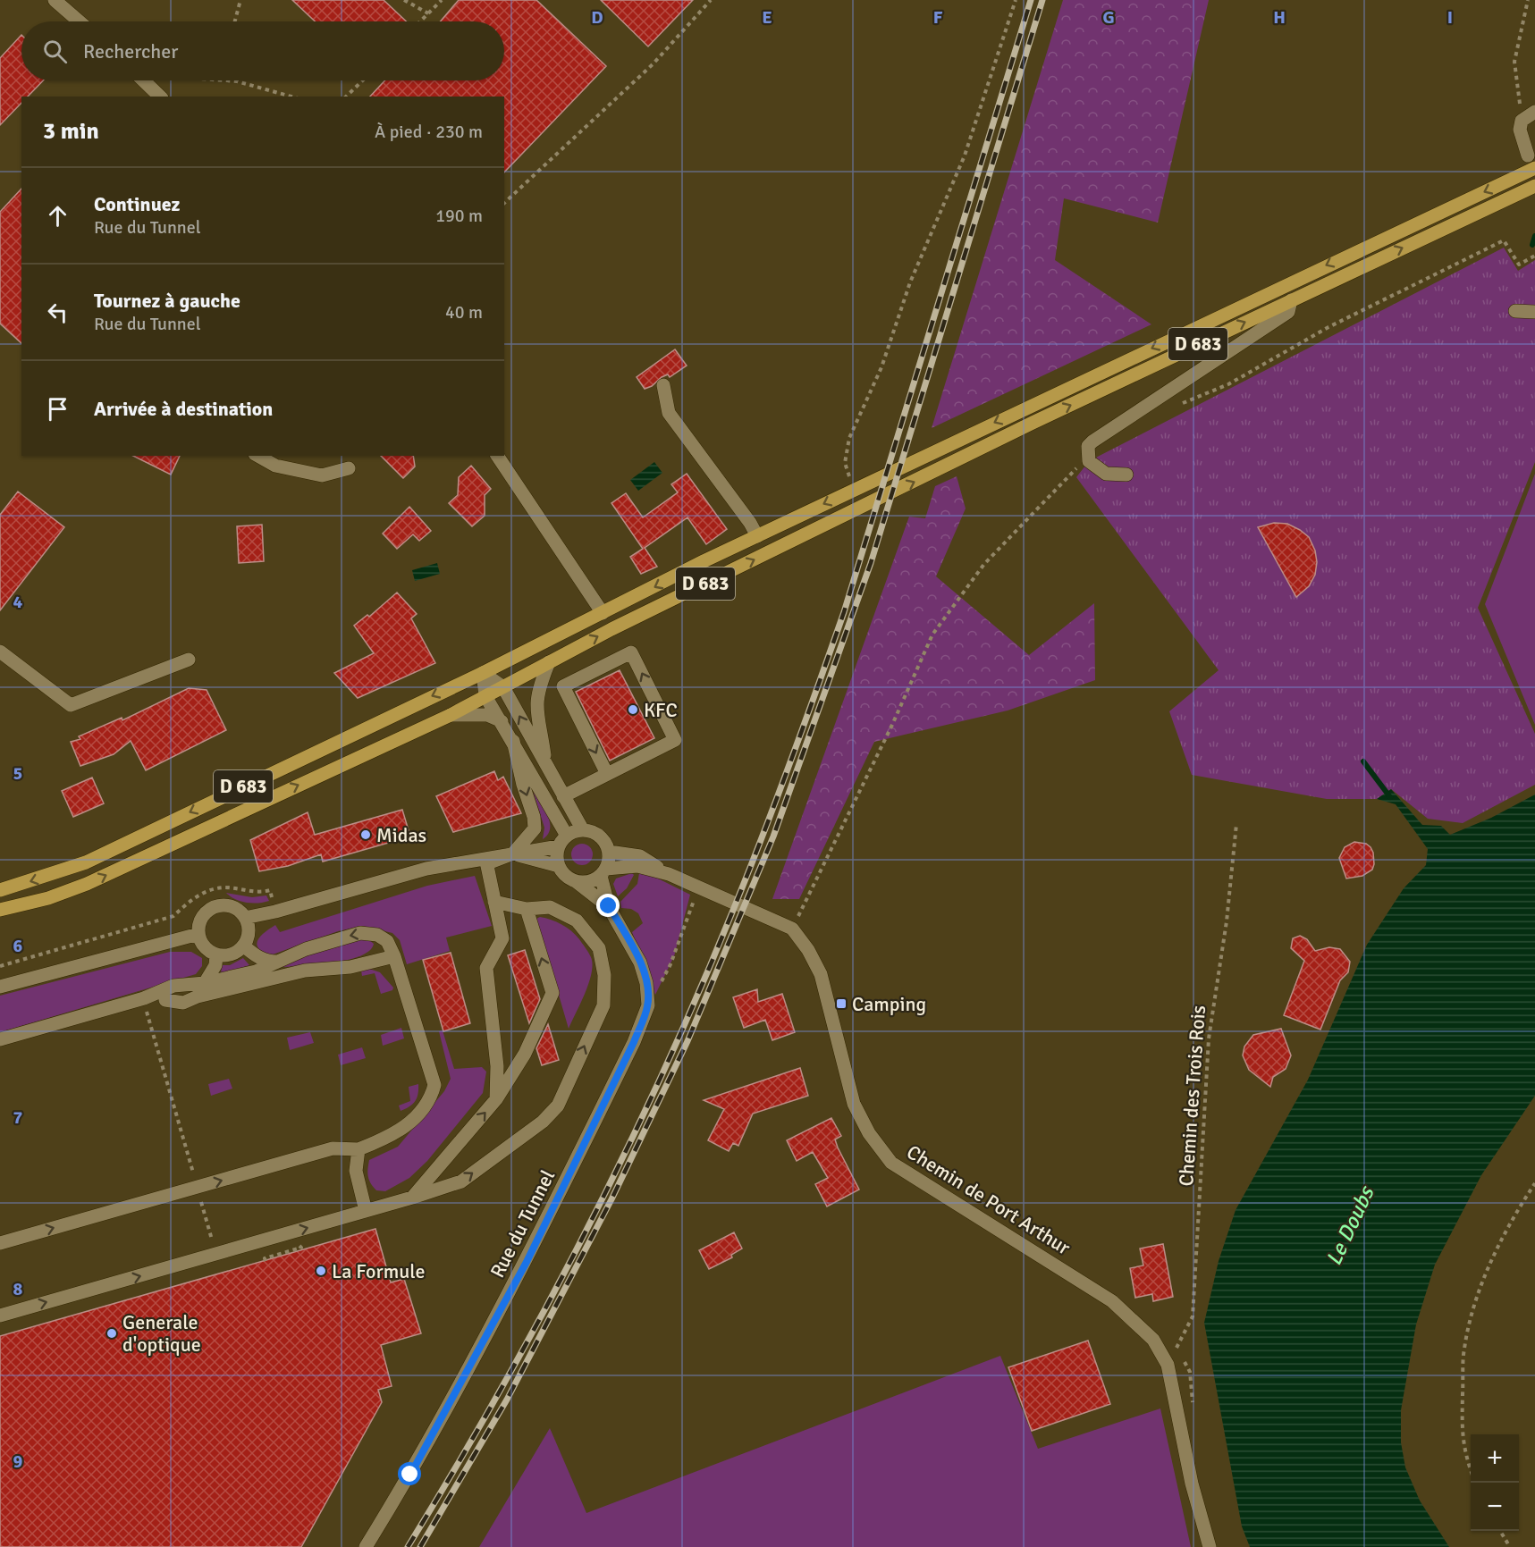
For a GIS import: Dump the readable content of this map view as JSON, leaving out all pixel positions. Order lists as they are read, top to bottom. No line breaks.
{"streets":{"main road":["D 683"],"street":["Chemin de Port Arthur","Rue du Tunnel"],"path":["Chemin des Trois Rois"]},"crossings":[["Chemin des Trois Rois","Chemin de Port Arthur"],["Chemin de Port Arthur","Rue du Tunnel"]],"water":["Le Doubs"],"places":{"other":["KFC","Midas","La Formule","Generale d'optique"],"transit":["Camping"]},"page":{"search":"Rechercher","heading":["3 min","À pied · 230 m"],"list":[["Continuez","Rue du Tunnel","190 m"],["Tournez à gauche","Rue du Tunnel","40 m"],"Arrivée à destination"],"map_buttons":["+","−"]},"grid":{"columns":["D","E","F","G","H","I"],"rows":["4","5","6","7","8","9"]}}
